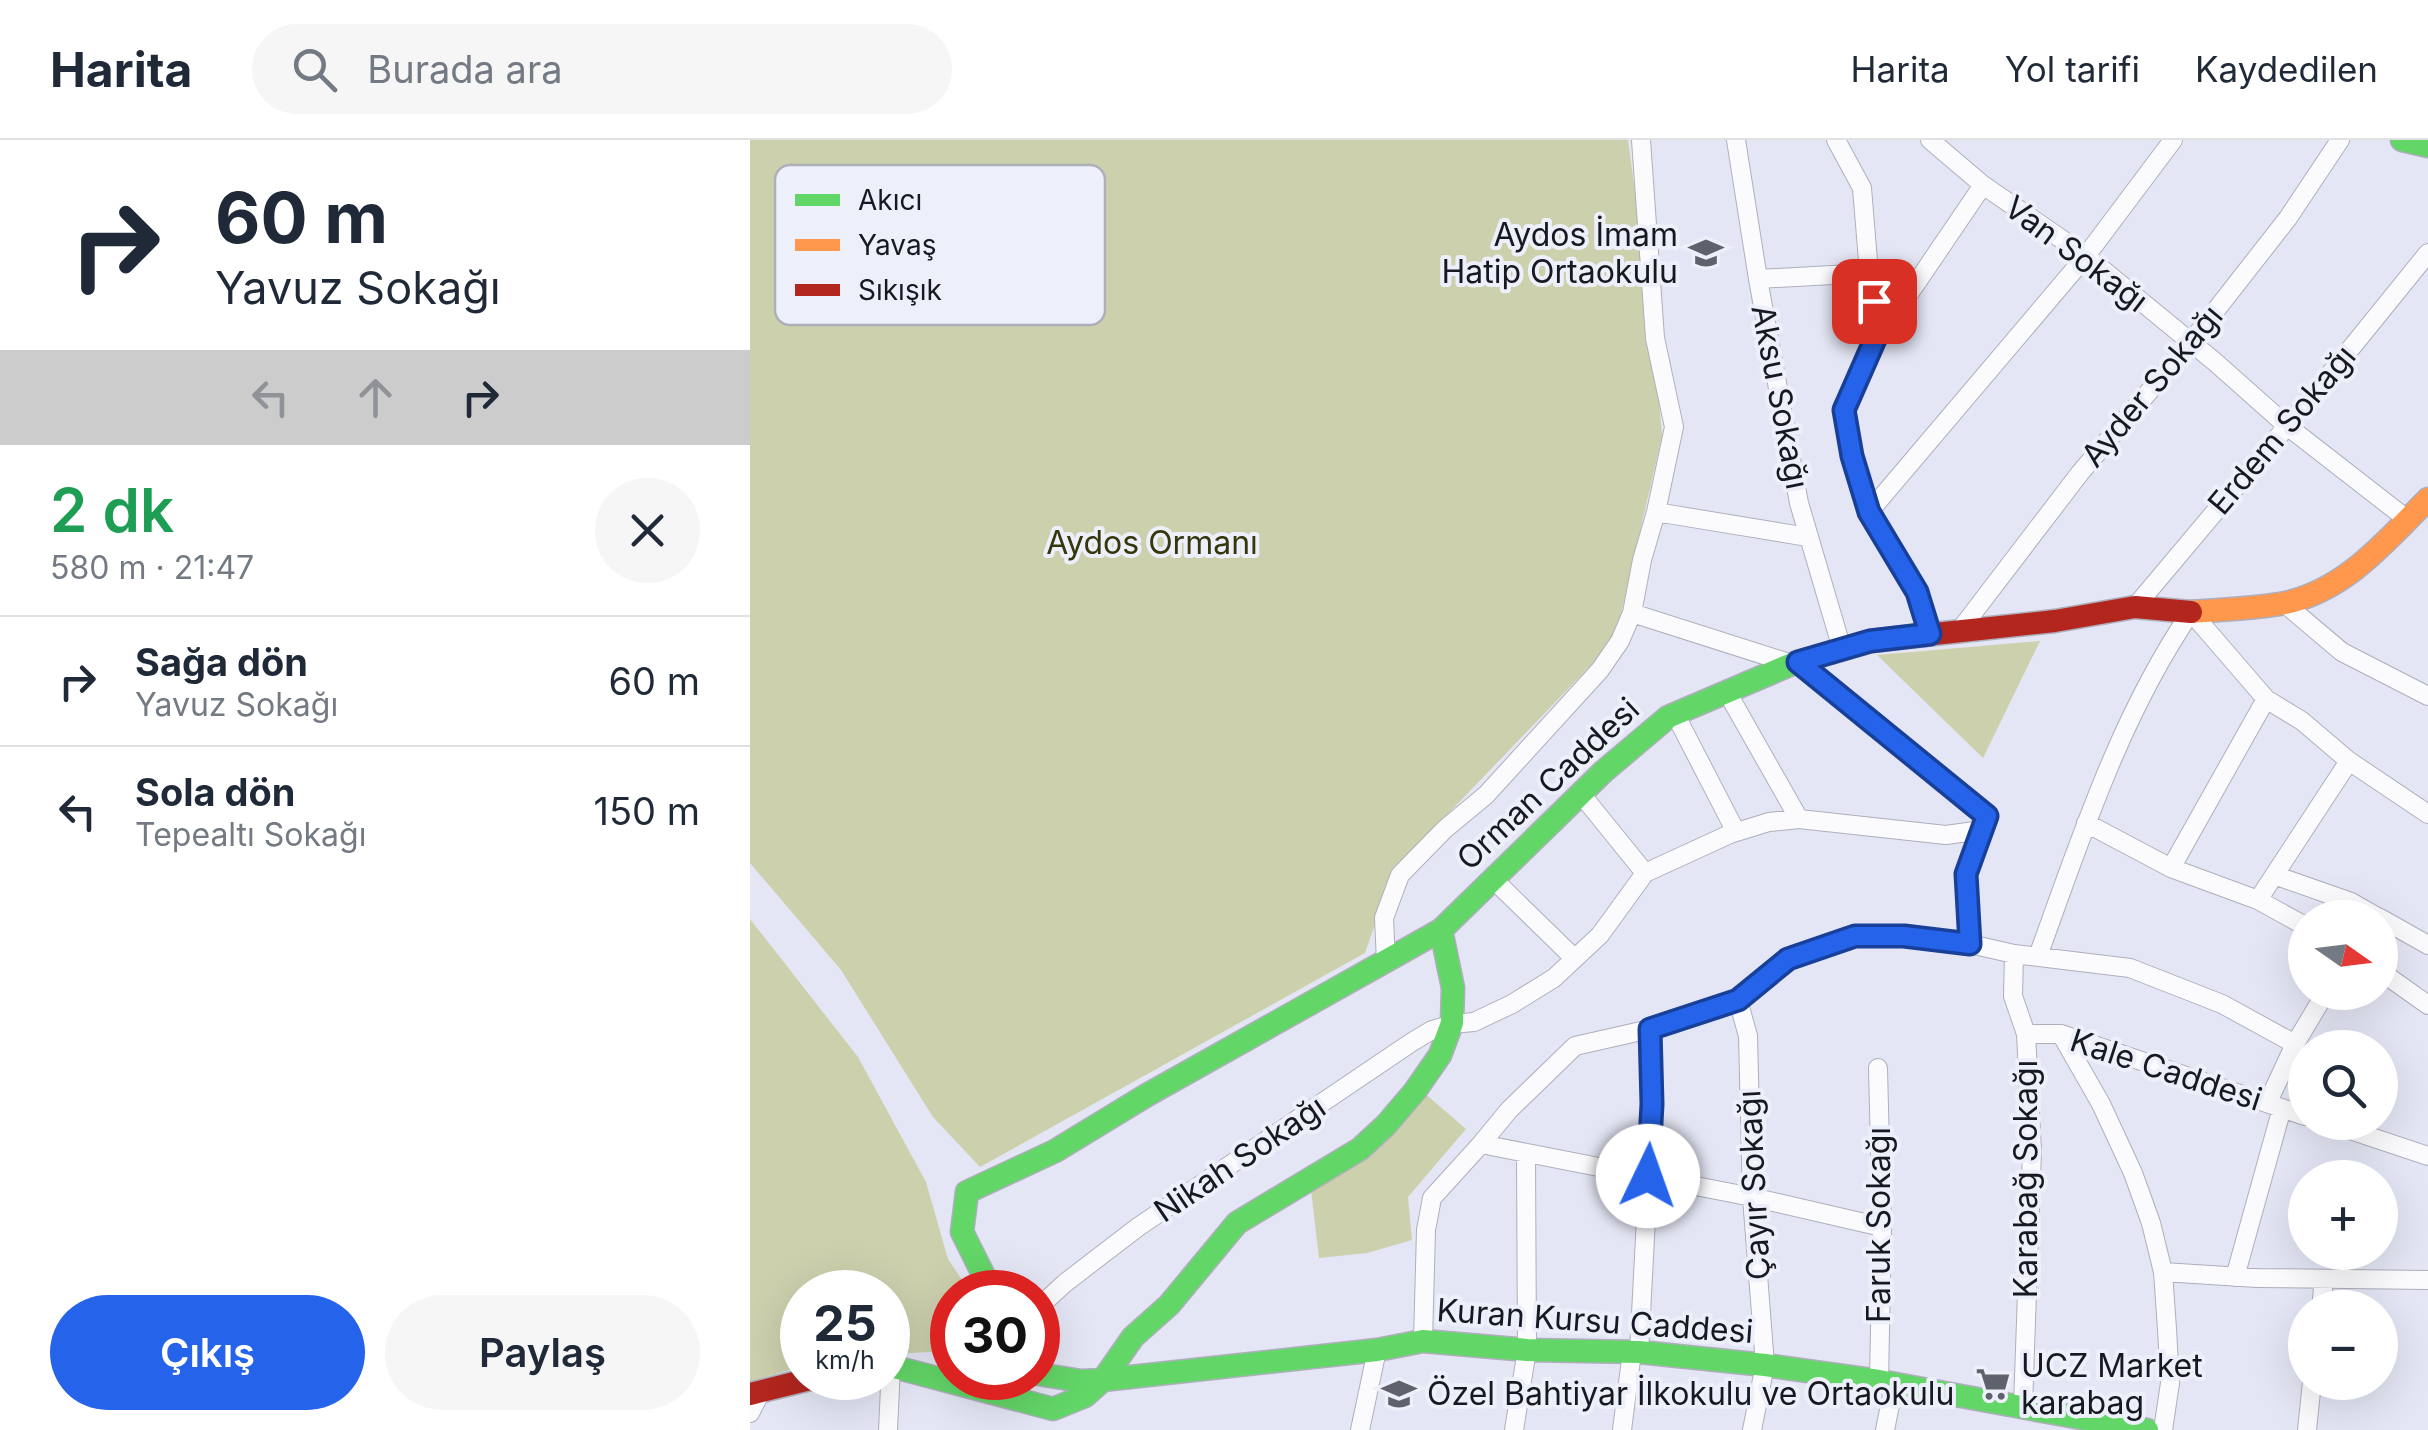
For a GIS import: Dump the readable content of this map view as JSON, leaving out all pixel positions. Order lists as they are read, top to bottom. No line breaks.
{"streets":{"street":["Van Sokağı","Ayder Sokağı","Aksu Sokağı","Erdem Sokağı","Orman Caddesi","Kale Caddesi","Nikah Sokağı","Karabağ Sokağı","Çayır Sokağı","Faruk Sokağı","Kuran Kursu Caddesi"]},"crossings":[["Van Sokağı","Ayder Sokağı"],["Van Sokağı","Erdem Sokağı"],["Van Sokağı","Orman Caddesi"],["Ayder Sokağı","Orman Caddesi"],["Aksu Sokağı","Orman Caddesi"],["Erdem Sokağı","Orman Caddesi"],["Kale Caddesi","Karabağ Sokağı"],["Karabağ Sokağı","Kuran Kursu Caddesi"],["Çayır Sokağı","Kuran Kursu Caddesi"],["Faruk Sokağı","Kuran Kursu Caddesi"]],"parks":["Aydos Ormanı"],"places":{"school or university":["Aydos İmam Hatip Ortaokulu","Özel Bahtiyar İlkokulu ve Ortaokulu"],"supermarket":["UCZ Market karabag"]},"legend":["Akıcı","Yavaş","Sıkışık"],"north":"right","page":{"header":"Harita","search":"Burada ara","nav":["Harita","Yol tarifi","Kaydedilen"],"turn":["60 m","Yavuz Sokağı"],"heading":["2 dk","580 m · 21:47"],"list":[{"name":"Sağa dön","note":"Yavuz Sokağı","value":"60 m"},{"name":"Sola dön","note":"Tepealtı Sokağı","value":"150 m"}],"map_buttons":["+","−"],"speed":"25 km/h","limit":"30","buttons":["Çıkış","Paylaş"]}}
